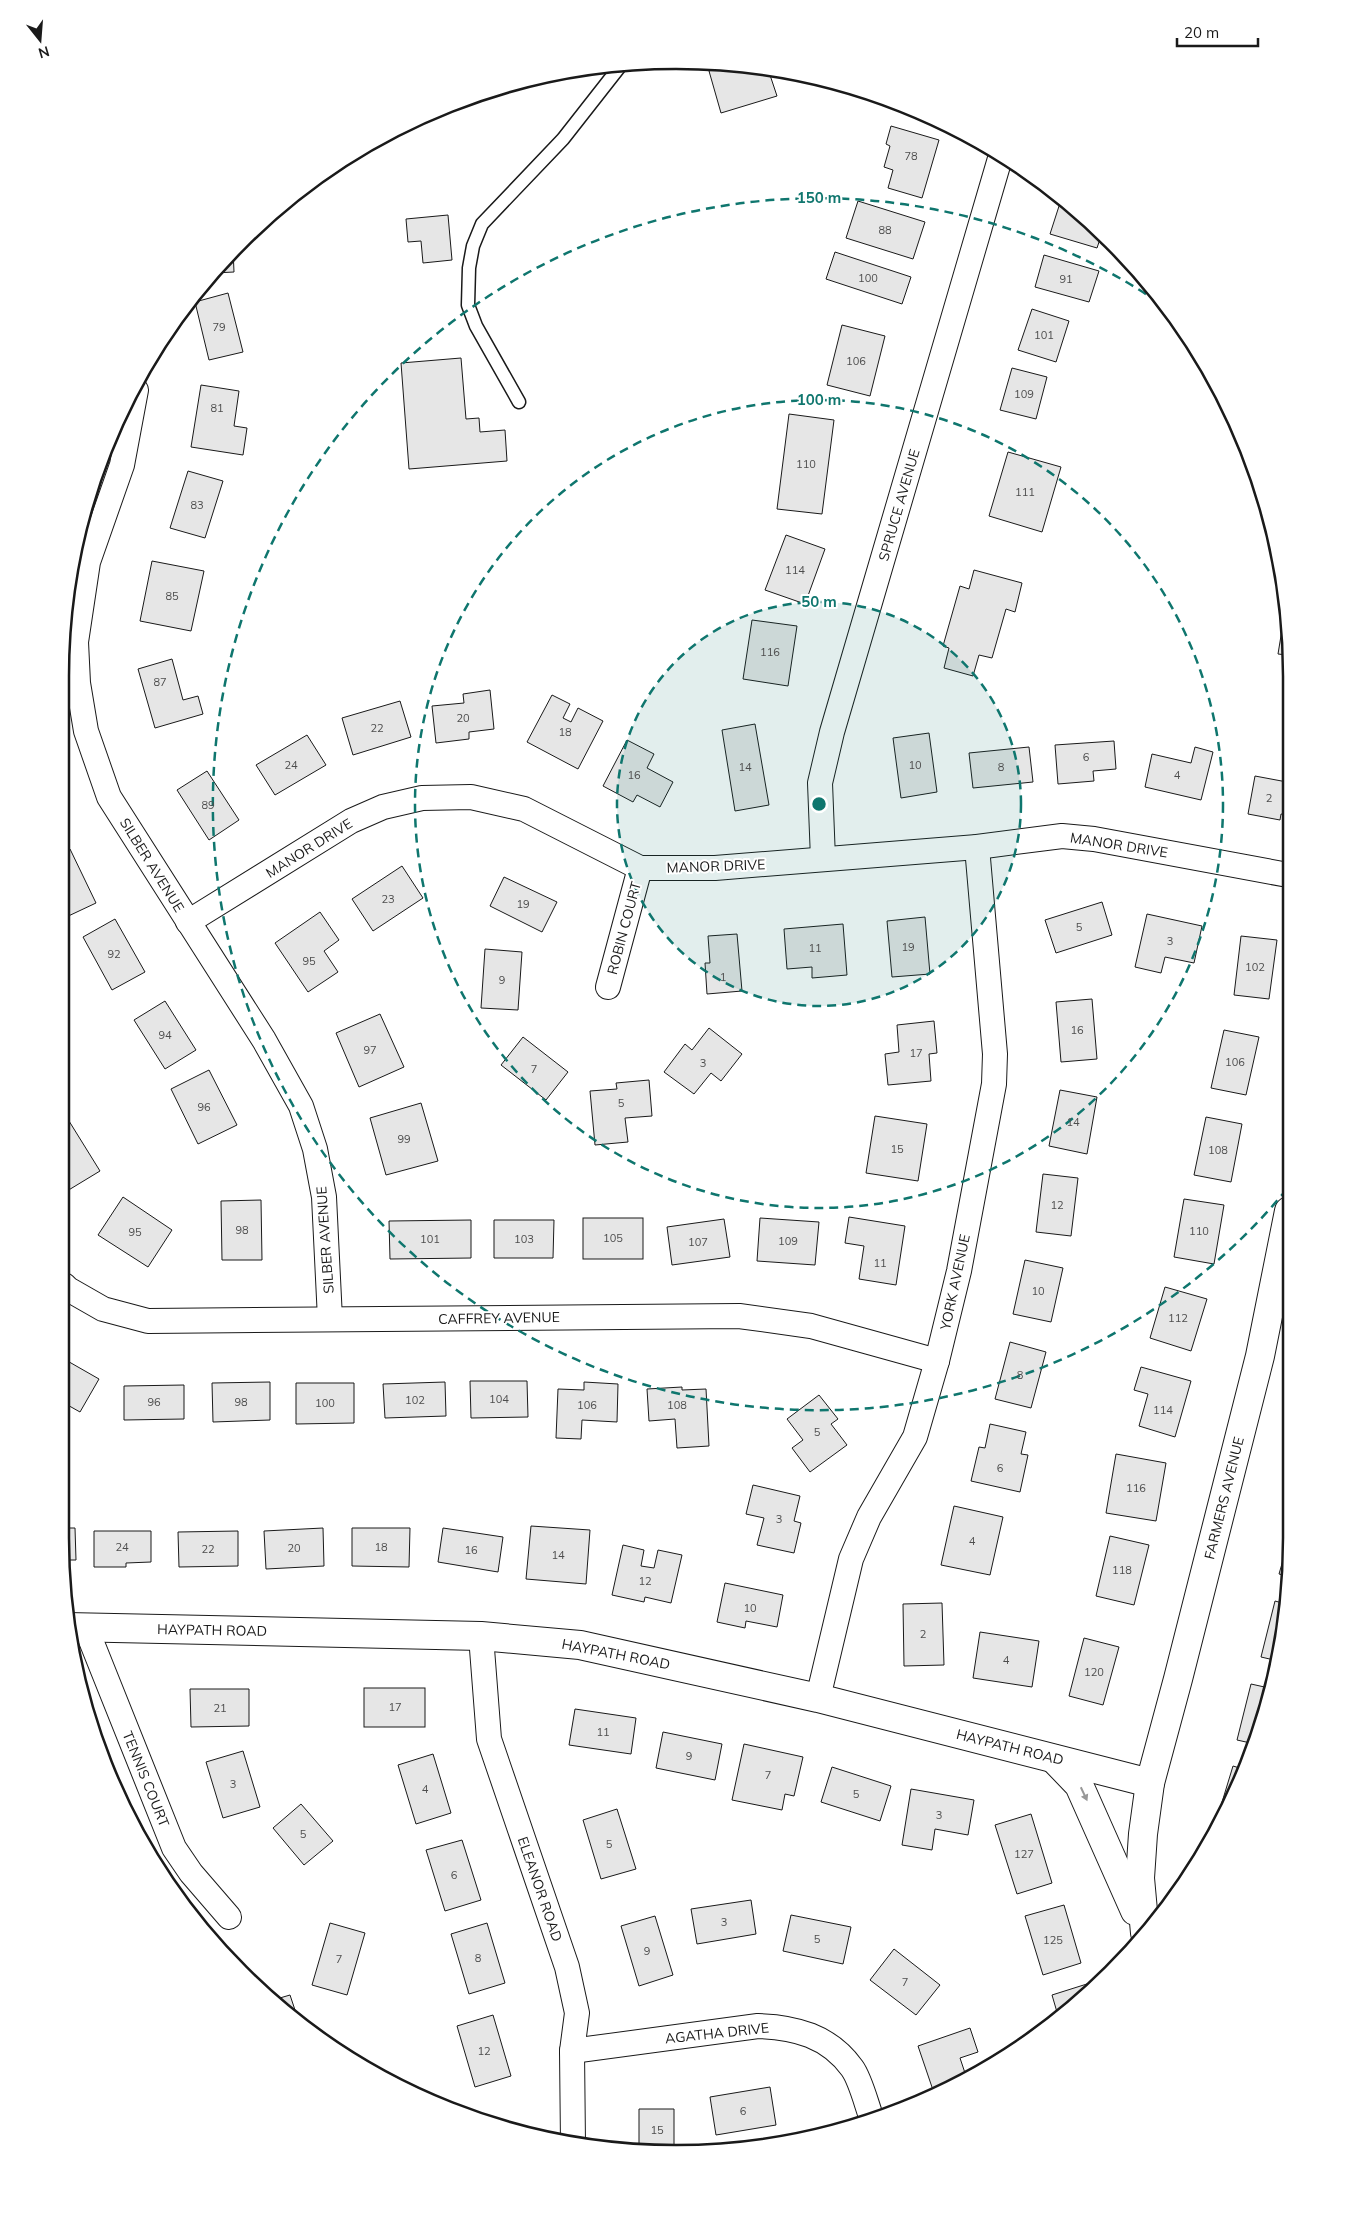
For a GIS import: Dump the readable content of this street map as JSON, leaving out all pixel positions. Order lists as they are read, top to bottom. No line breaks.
{"streets":{"street":["SPRUCE AVENUE","MANOR DRIVE","SILBER AVENUE","ROBIN COURT","YORK AVENUE","CAFFREY AVENUE","FARMERS AVENUE","HAYPATH ROAD","TENNIS COURT","ELEANOR ROAD","AGATHA DRIVE"]},"crossings":[["SPRUCE AVENUE","MANOR DRIVE"],["MANOR DRIVE","SILBER AVENUE"],["MANOR DRIVE","ROBIN COURT"],["MANOR DRIVE","YORK AVENUE"],["SILBER AVENUE","CAFFREY AVENUE"],["YORK AVENUE","CAFFREY AVENUE"],["YORK AVENUE","HAYPATH ROAD"],["FARMERS AVENUE","HAYPATH ROAD"],["HAYPATH ROAD","TENNIS COURT"],["HAYPATH ROAD","ELEANOR ROAD"],["ELEANOR ROAD","AGATHA DRIVE"]],"house_numbers":["78","88","100","91","79","101","106","109","81","110","111","83","114","85","116","87","20","22","18","6","24","10","14","8","16","4","2","89","23","19","5","3","19","11","92","95","102","1","9","16","94","97","17","106","3","7","5","96","14","99","15","108","12","98","110","95","105","101","103","109","107","11","10","112","8","104","102","96","98","100","106","108","114","5","6","116","3","4","24","18","20","22","16","14","118","12","10","2","4","120","17","21","11","9","7","3","4","5","3","5","5","127","6","3","5","125","9","8","7","7","12","6","15"],"scale_bar":"20 m","north":"bottom","rings":["150 m","100 m","50 m"]}
